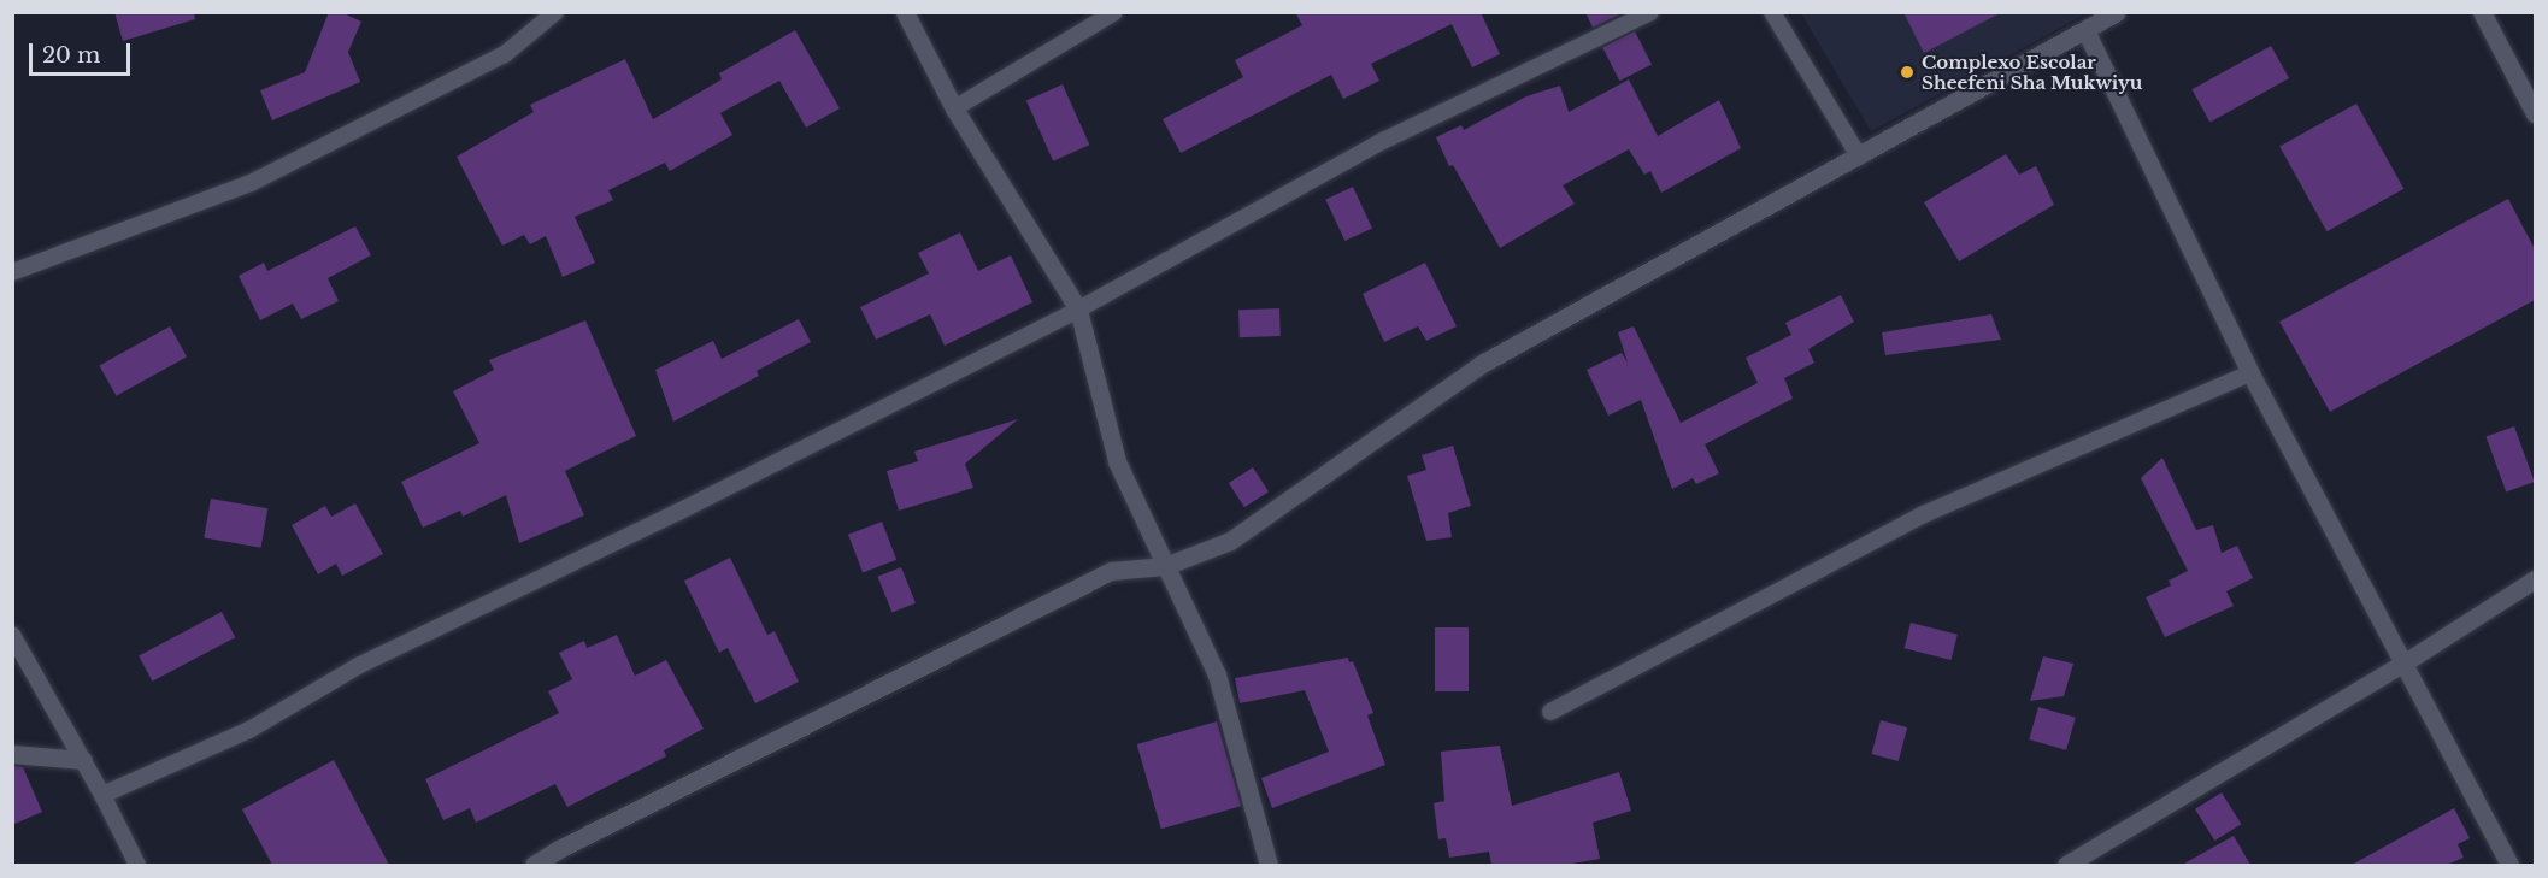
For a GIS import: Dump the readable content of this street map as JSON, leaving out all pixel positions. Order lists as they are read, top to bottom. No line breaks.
{"places":["Complexo Escolar Sheefeni Sha Mukwiyu"],"scale_bar":"20 m"}
